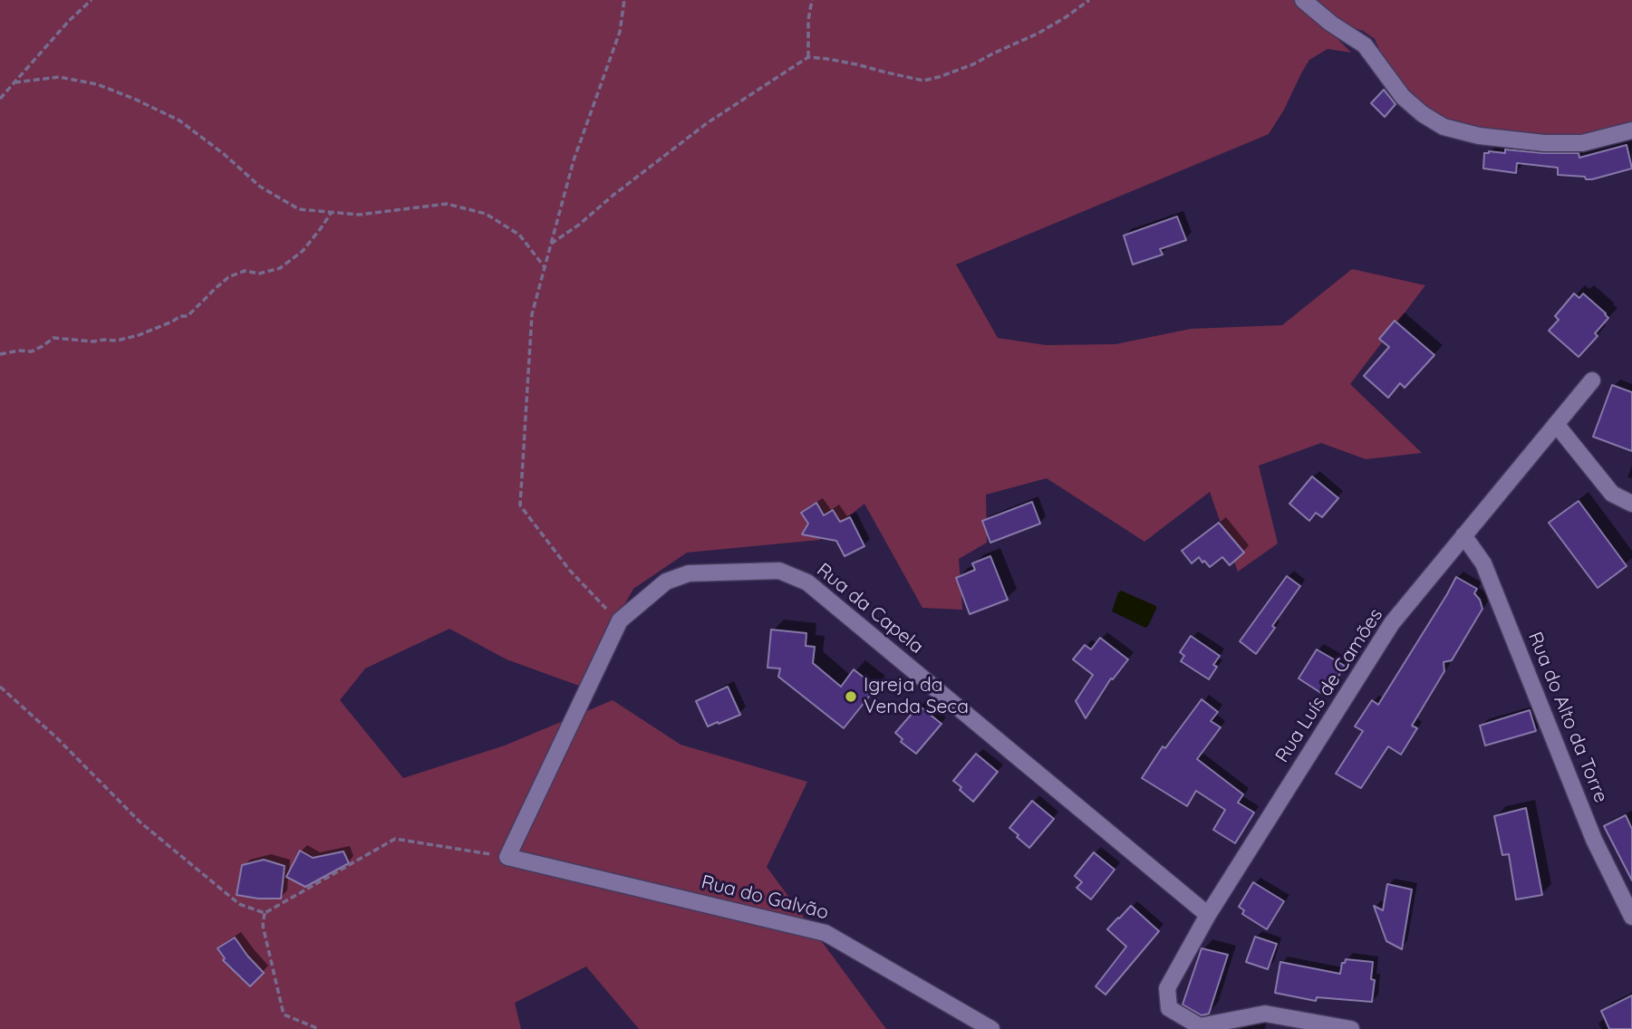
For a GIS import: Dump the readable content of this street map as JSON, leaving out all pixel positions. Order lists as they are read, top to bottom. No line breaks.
{"streets":{"street":["Rua da Capela","Rua Luís de Camões","Rua do Alto da Torre","Rua do Galvão"]},"crossings":[["Rua da Capela","Rua Luís de Camões"],["Rua da Capela","Rua do Galvão"],["Rua Luís de Camões","Rua do Alto da Torre"]],"places":["Igreja da Venda Seca"]}
